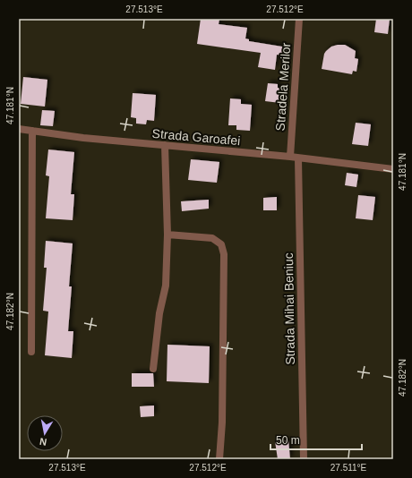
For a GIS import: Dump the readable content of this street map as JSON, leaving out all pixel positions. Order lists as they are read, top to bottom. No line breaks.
{"streets":{"street":["Stradela Merilor","Strada Garoafei","Strada Mihai Beniuc"]},"crossings":[["Stradela Merilor","Strada Garoafei"],["Strada Garoafei","Strada Mihai Beniuc"]],"scale_bar":"50 m","north":"bottom","coordinates":["27.513°E","27.512°E","47.181°N","47.182°N","27.511°E"]}
